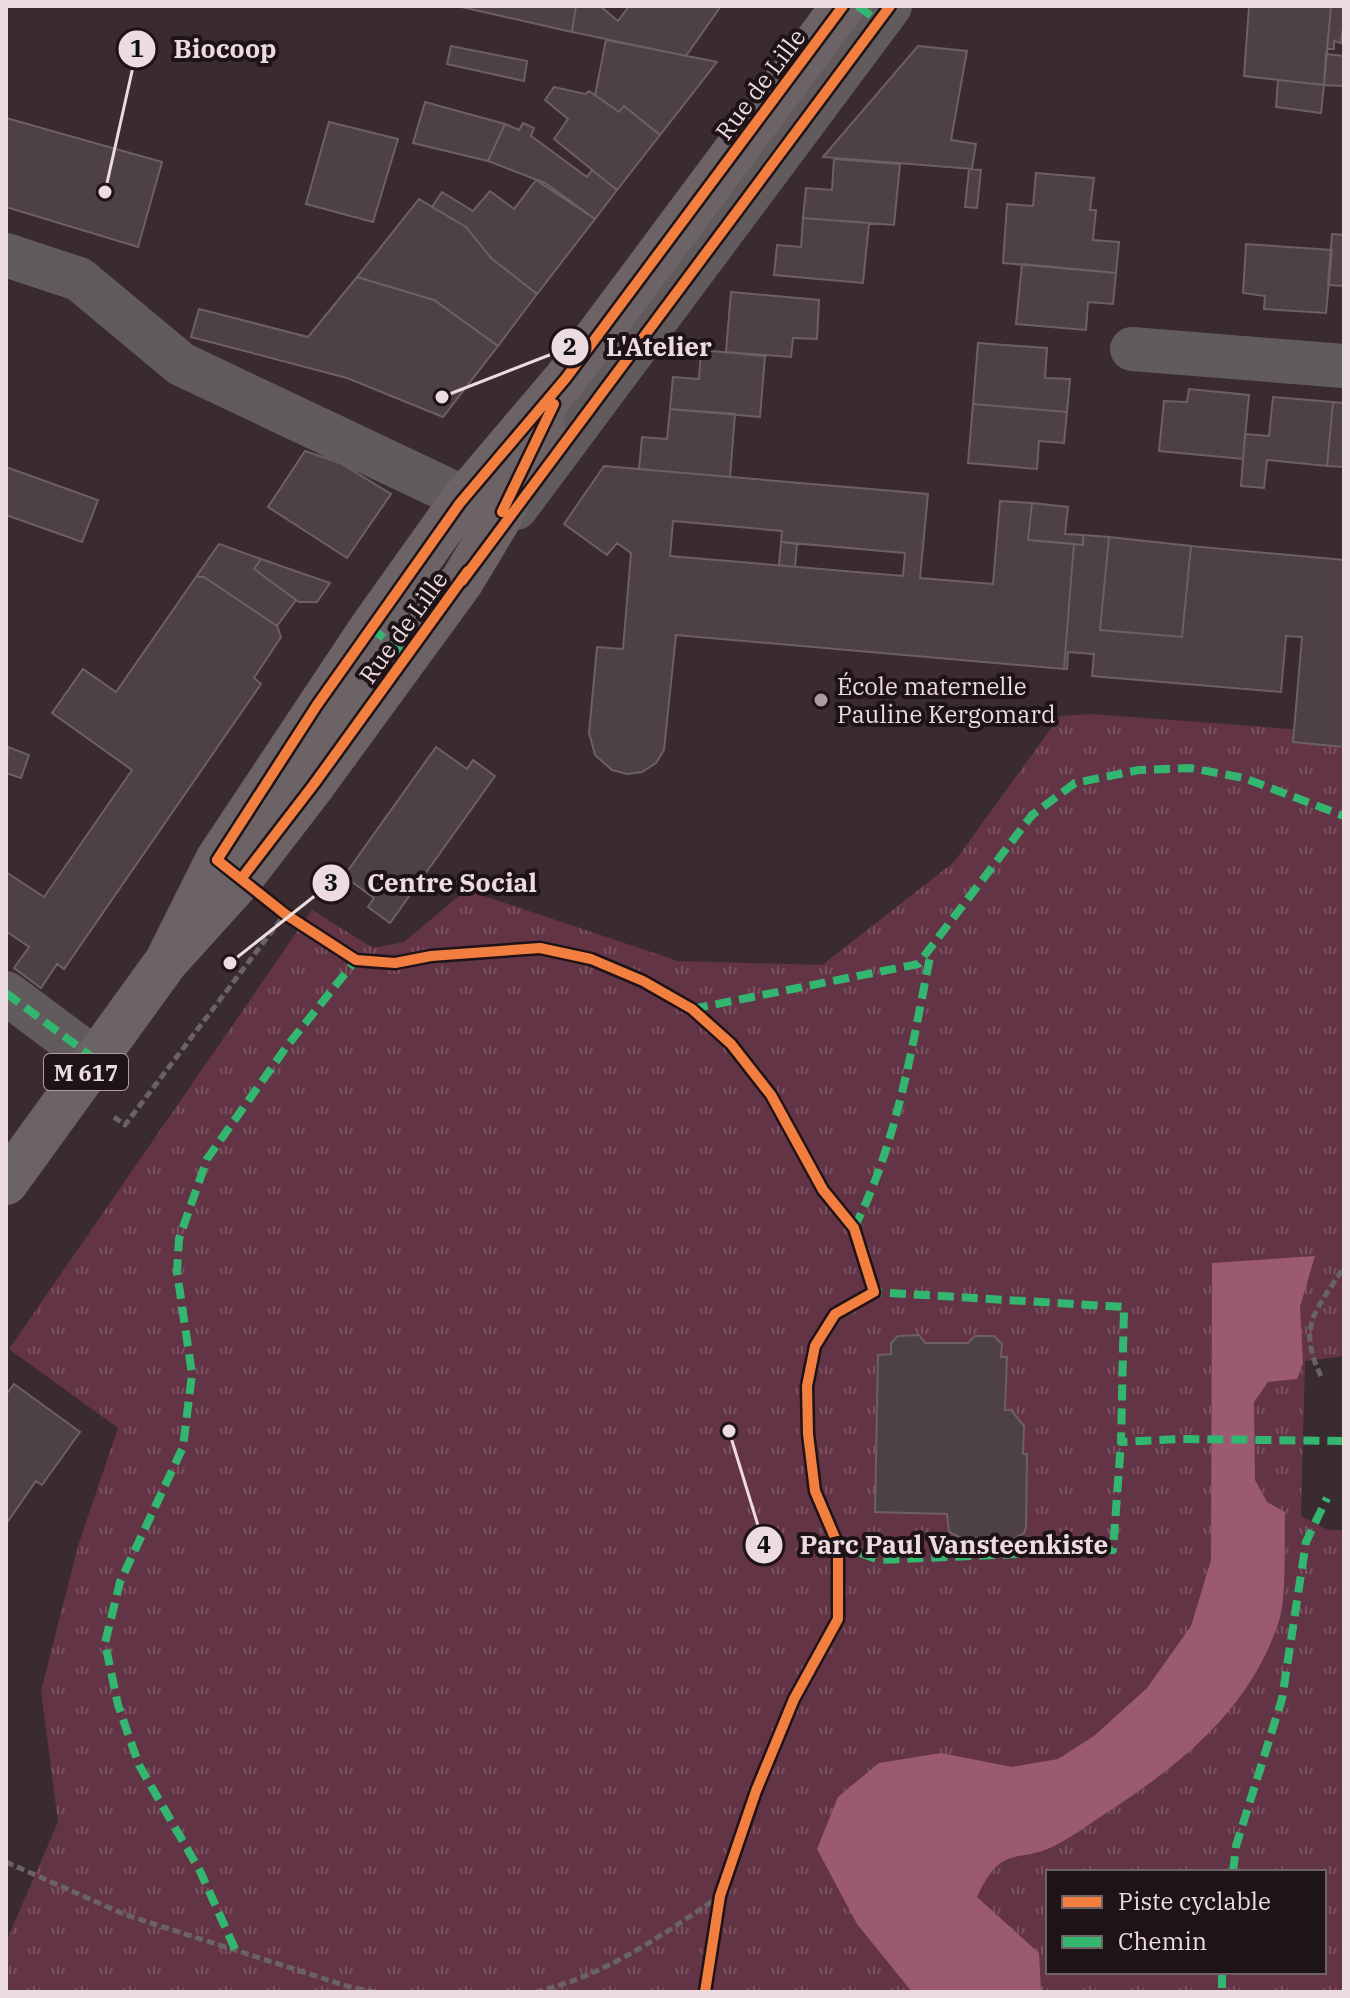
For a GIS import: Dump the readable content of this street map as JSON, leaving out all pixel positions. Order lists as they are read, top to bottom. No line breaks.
{"streets":{"main road":["Rue de Lille","M 617"]},"places":["Biocoop","L'Atelier","École maternelle Pauline Kergomard","Centre Social","Parc Paul Vansteenkiste"],"legend":["Piste cyclable","Chemin"]}
